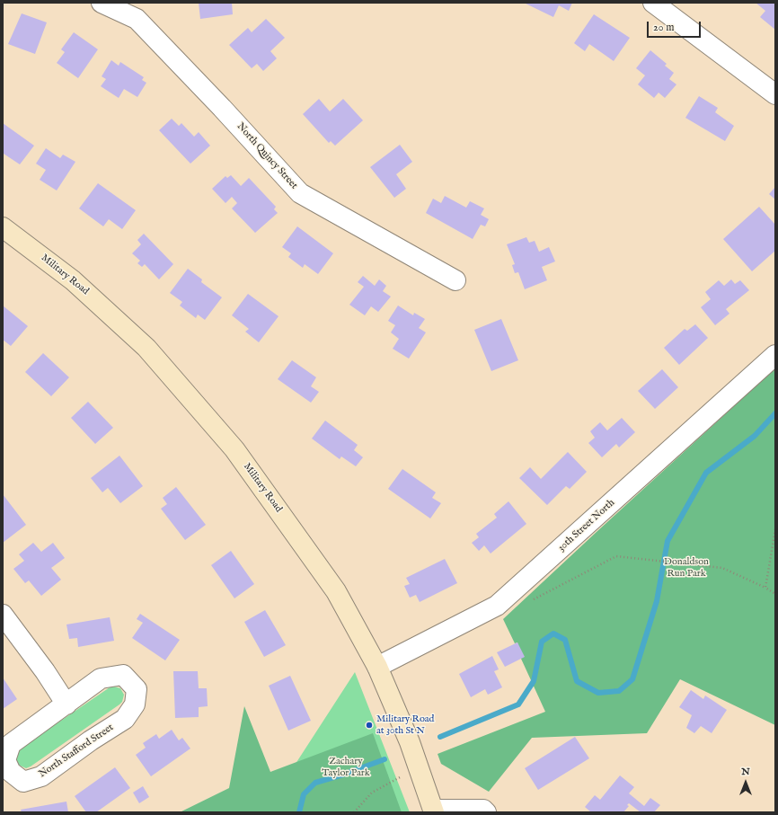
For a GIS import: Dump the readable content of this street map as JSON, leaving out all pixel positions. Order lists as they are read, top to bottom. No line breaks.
{"streets":{"main road":["Military Road"],"street":["North Quincy Street","30th Street North","North Stafford Street"]},"crossings":[["Military Road","30th Street North"]],"parks":["Donaldson Run Park","Zachary Taylor Park"],"places":["Military Road at 30th St N"],"scale_bar":"20 m","north":"top"}
